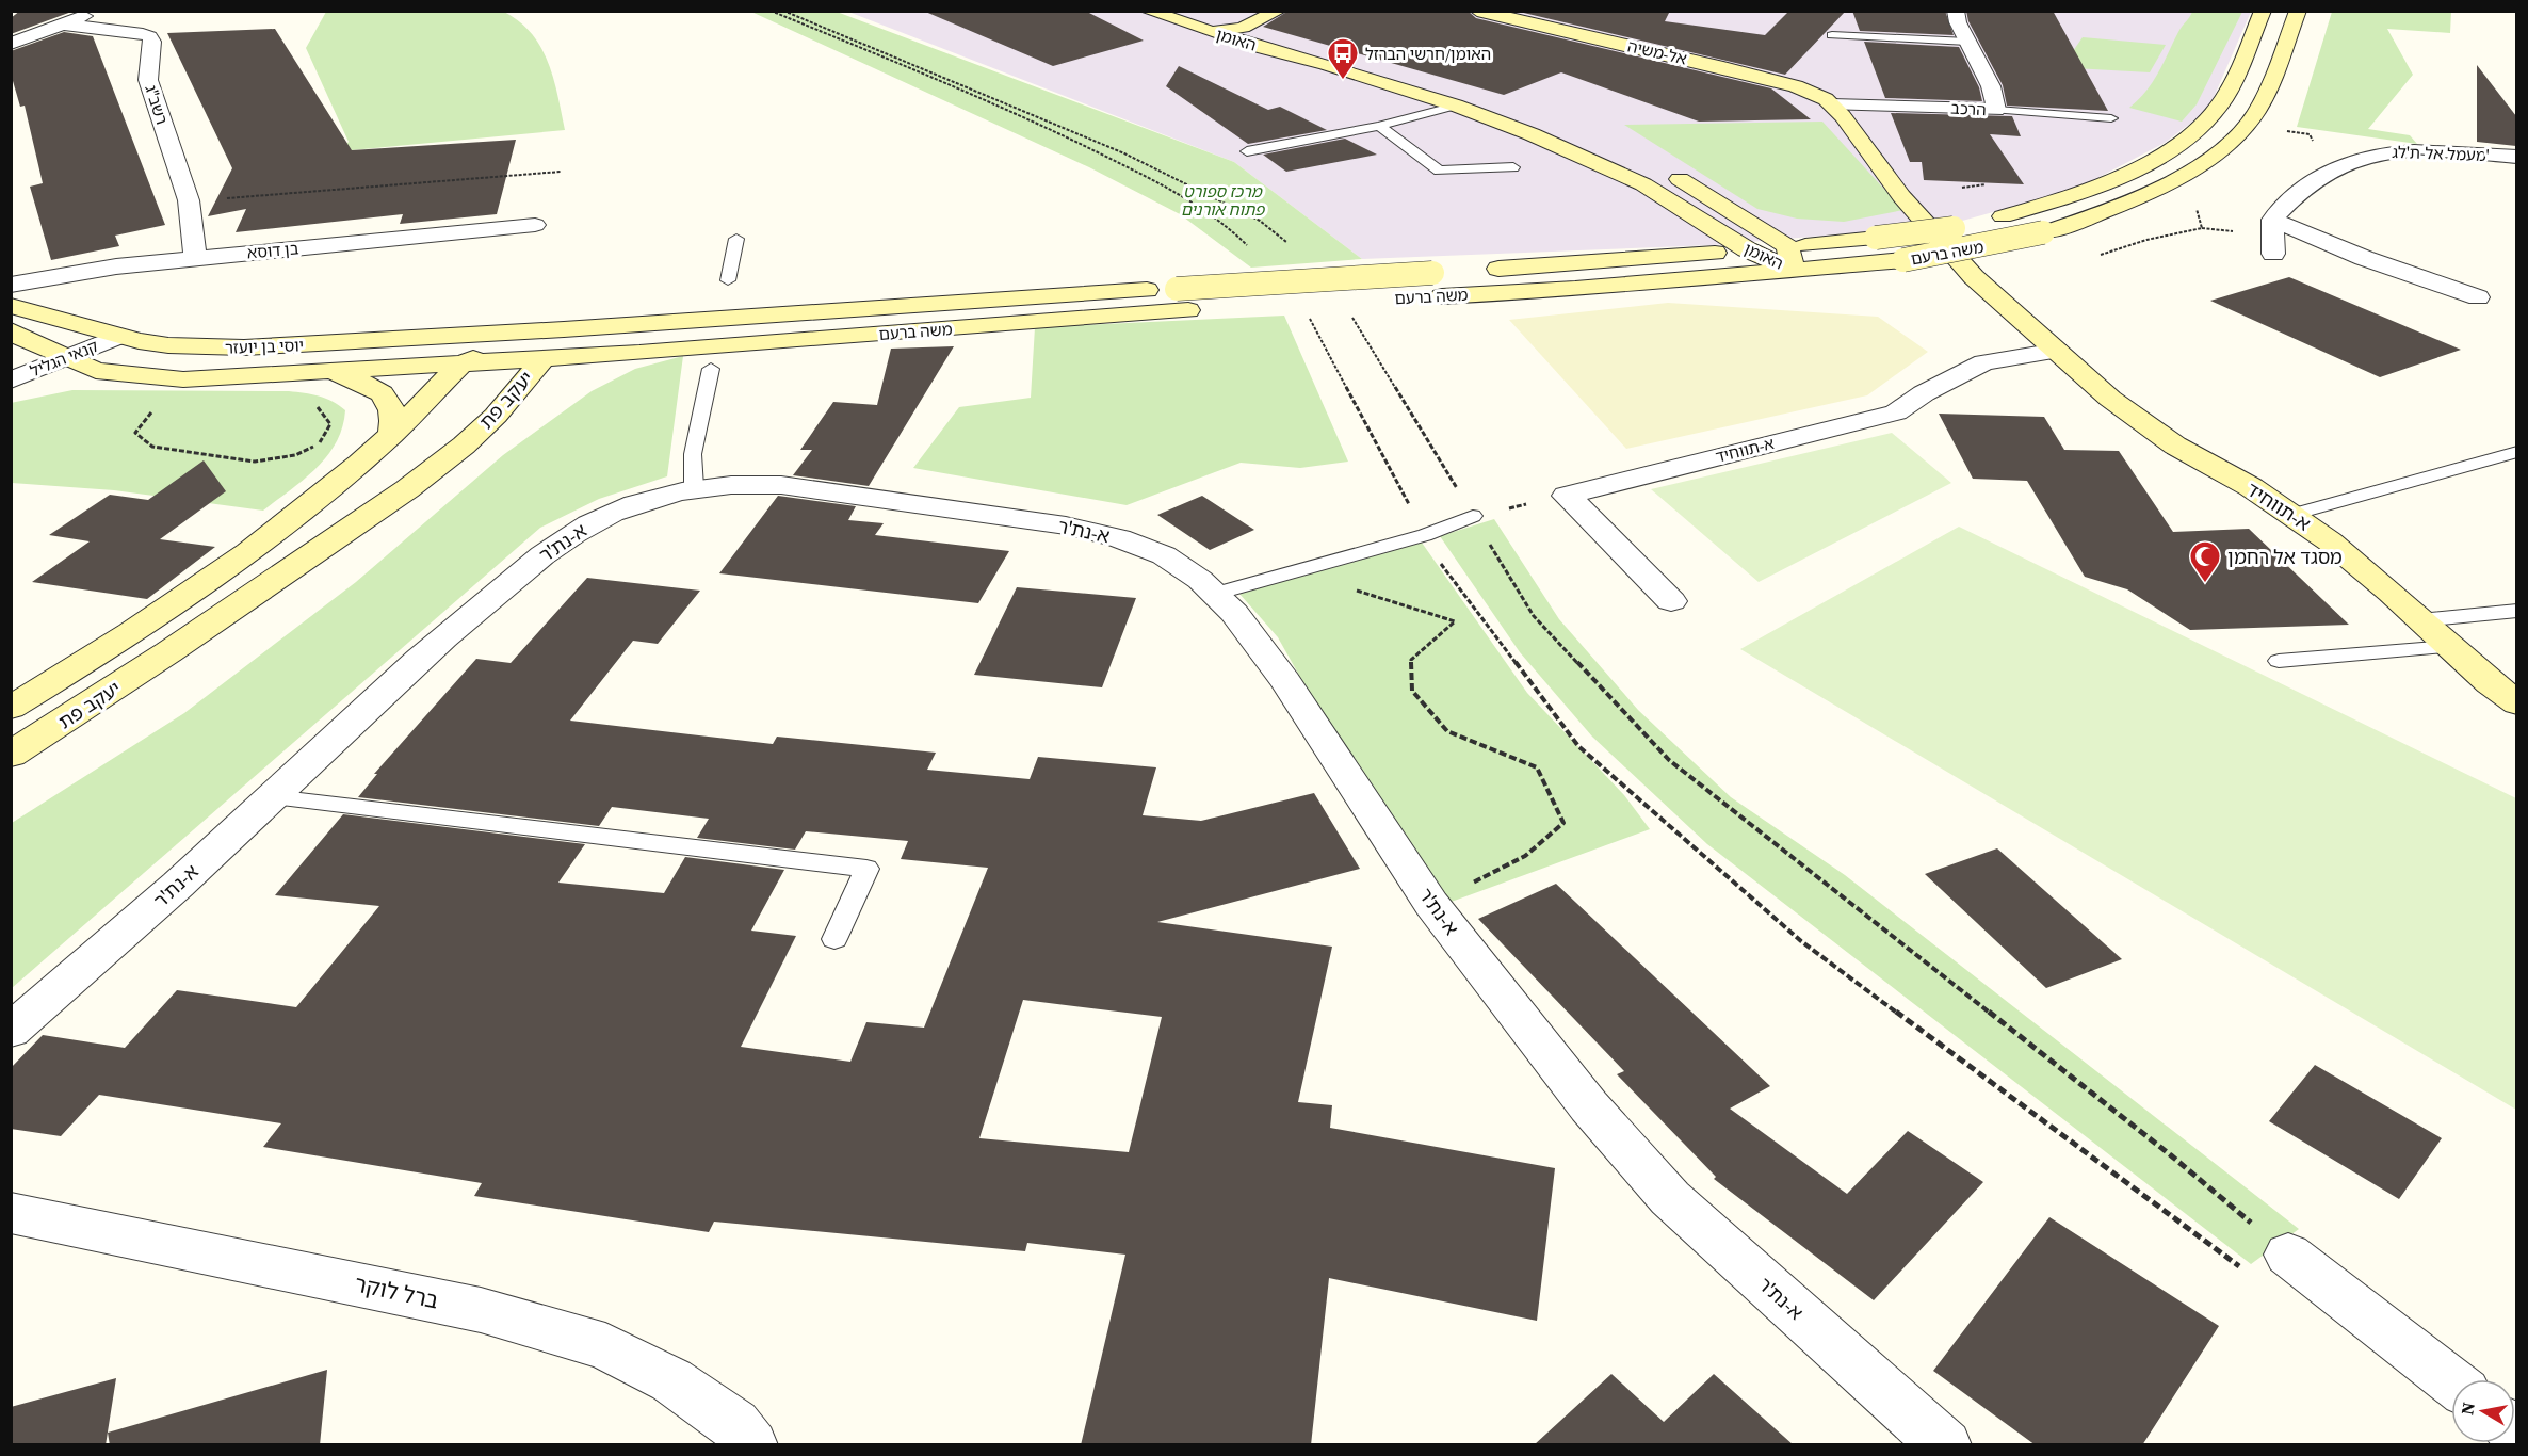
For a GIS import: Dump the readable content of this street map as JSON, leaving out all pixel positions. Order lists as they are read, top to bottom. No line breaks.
{"streets":{"main road":["האומן","אל-משיה","משה ברעם","יוסי בן יועזר","יעקב פת","א-תווחיד"],"street":["רשב\"ג","הרכב","מעמל אל-ת'לג'","בן דוסא","קנאי הגליל","א-נת'ר","ברל לוקר"]},"crossings":[["האומן","משה ברעם"],["אל-משיה","הרכב"],["אל-משיה","א-תווחיד"],["רשב\"ג","בן דוסא"],["הרכב","א-תווחיד"],["משה ברעם","יוסי בן יועזר"],["משה ברעם","יעקב פת"],["יוסי בן יועזר","קנאי הגליל"],["יוסי בן יועזר","יעקב פת"]],"parks":["מרכז ספורט פתוח אורנים"],"places":{"bus stop":["האומן/חרשי הברזל"],"mosque":["מסגד אל רחמן"]},"north":"left"}
